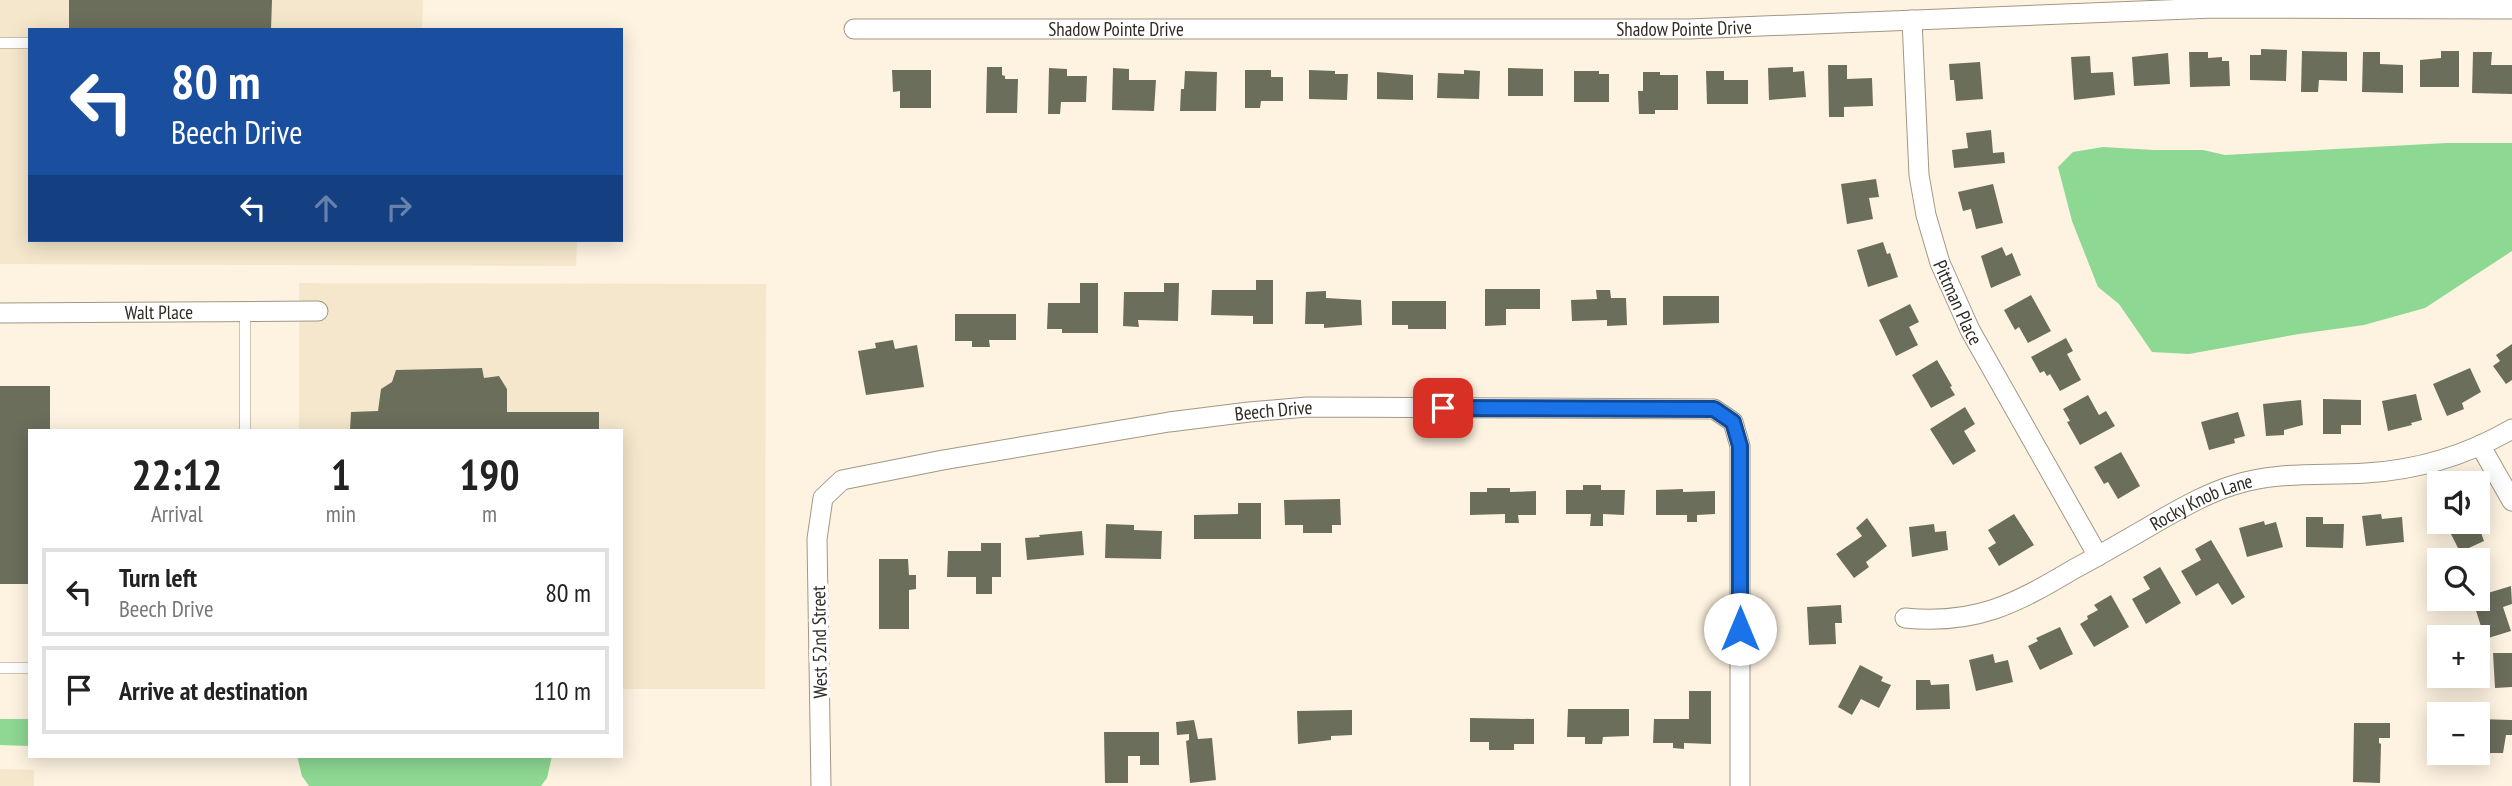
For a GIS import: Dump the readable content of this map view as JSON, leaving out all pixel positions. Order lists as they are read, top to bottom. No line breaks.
{"streets":{"street":["Shadow Pointe Drive","Pittman Place","Walt Place","Beech Drive","Rocky Knob Lane","West 52nd Street"]},"crossings":[["Shadow Pointe Drive","Pittman Place"],["Pittman Place","Rocky Knob Lane"],["Beech Drive","West 52nd Street"]],"page":{"turn":["80 m","Beech Drive"],"eta":["22:12","Arrival","1","min","190","m"],"map_buttons":["+","−"],"list":[{"name":"Turn left","note":"Beech Drive","value":"80 m"},{"name":"Arrive at destination","value":"110 m"}]}}
